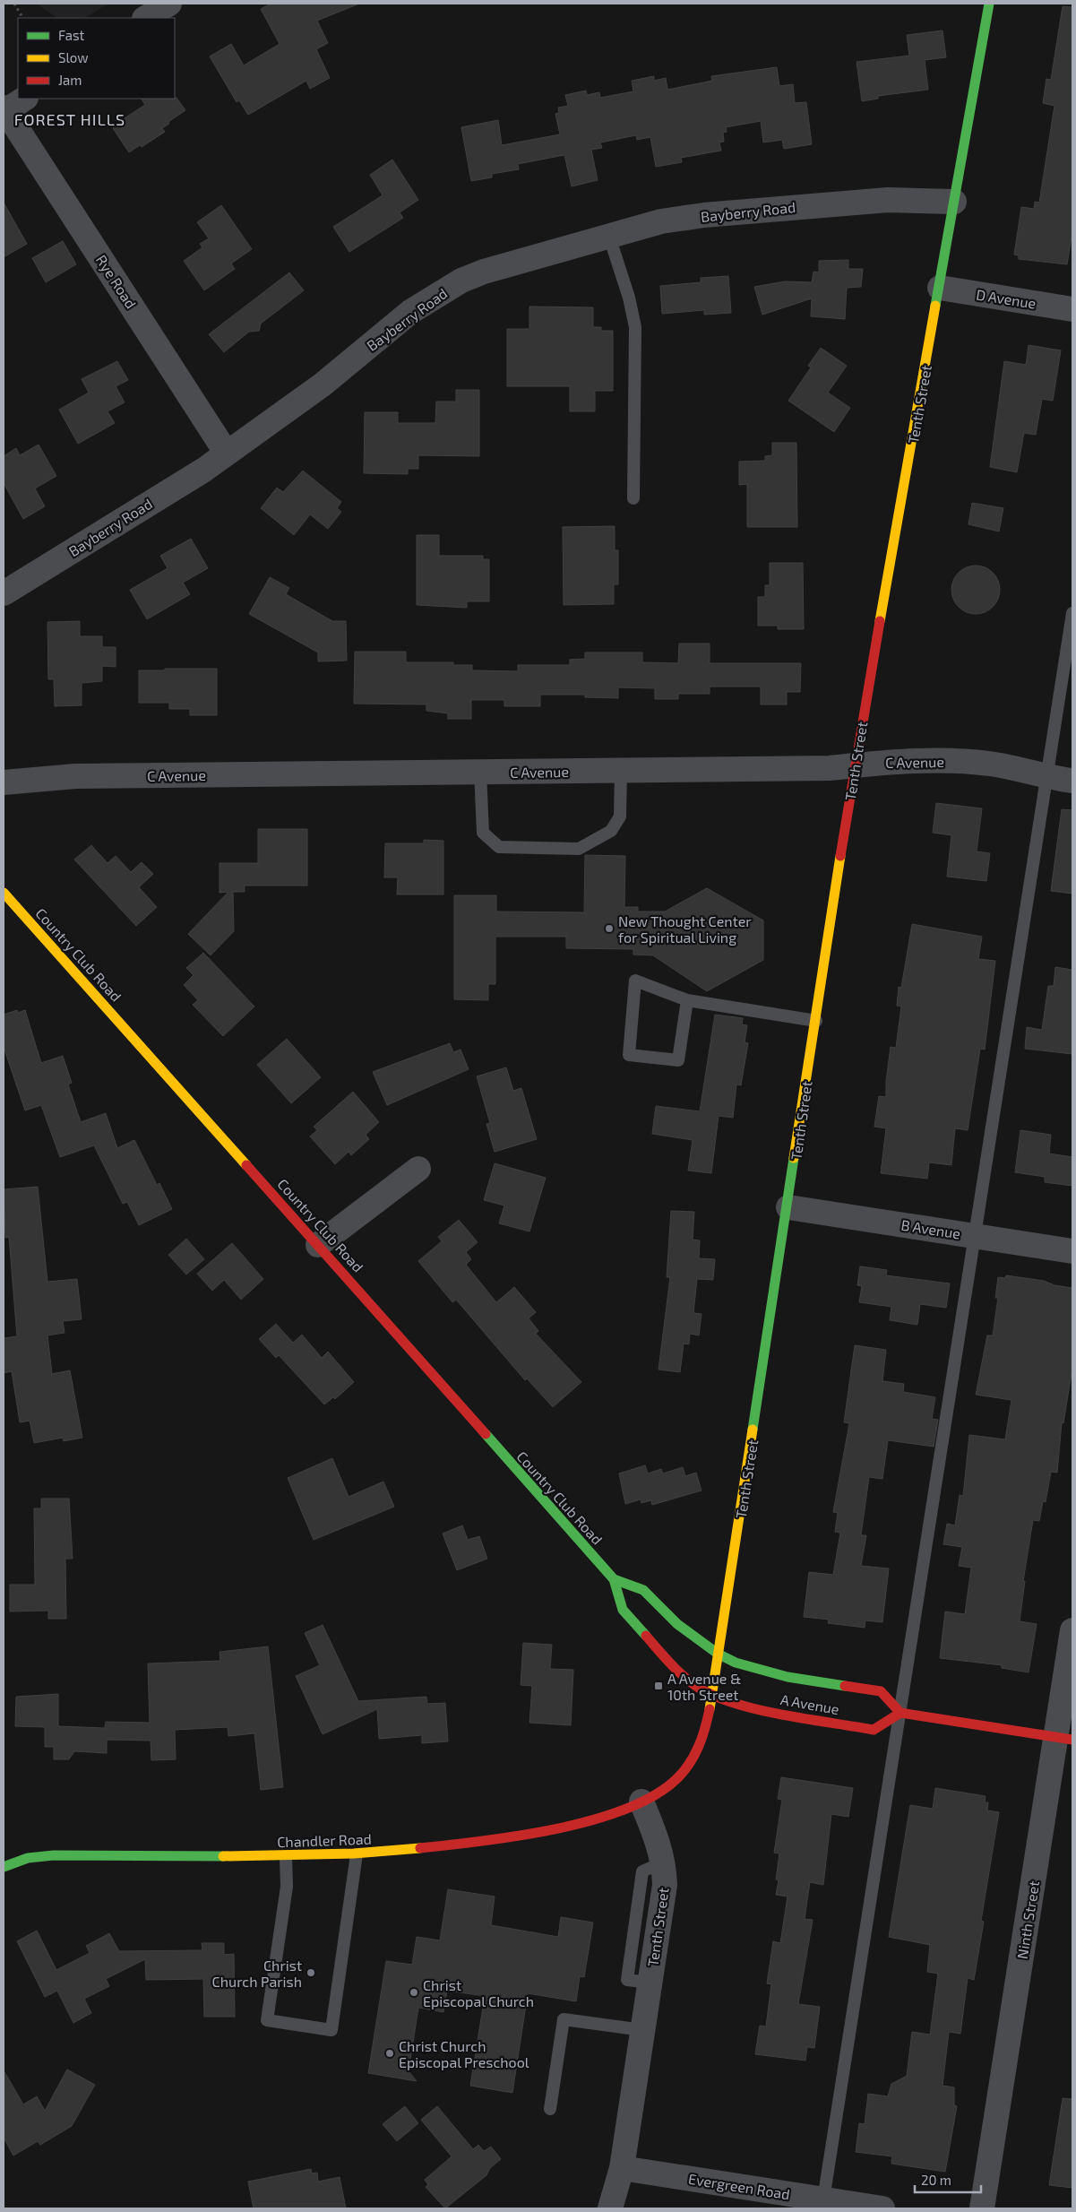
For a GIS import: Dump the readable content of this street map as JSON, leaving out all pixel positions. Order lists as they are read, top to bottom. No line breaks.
{"streets":{"street":["Bayberry Road","Rye Road","D Avenue","Tenth Street","C Avenue","Country Club Road","B Avenue","A Avenue","Chandler Road","Ninth Street","Evergreen Road"]},"crossings":[["Bayberry Road","Rye Road"],["Bayberry Road","Tenth Street"],["D Avenue","Tenth Street"],["Tenth Street","C Avenue"],["Tenth Street","Country Club Road"],["Tenth Street","B Avenue"],["Tenth Street","A Avenue"],["Tenth Street","Chandler Road"],["Tenth Street","Evergreen Road"],["Country Club Road","A Avenue"]],"districts":["FOREST HILLS"],"places":{"other":["New Thought Center for Spiritual Living","Christ Church Parish","Christ Episcopal Church","Christ Church Episcopal Preschool"],"transit":["A Avenue & 10th Street"]},"legend":["Fast","Slow","Jam"],"scale_bar":"20 m"}
